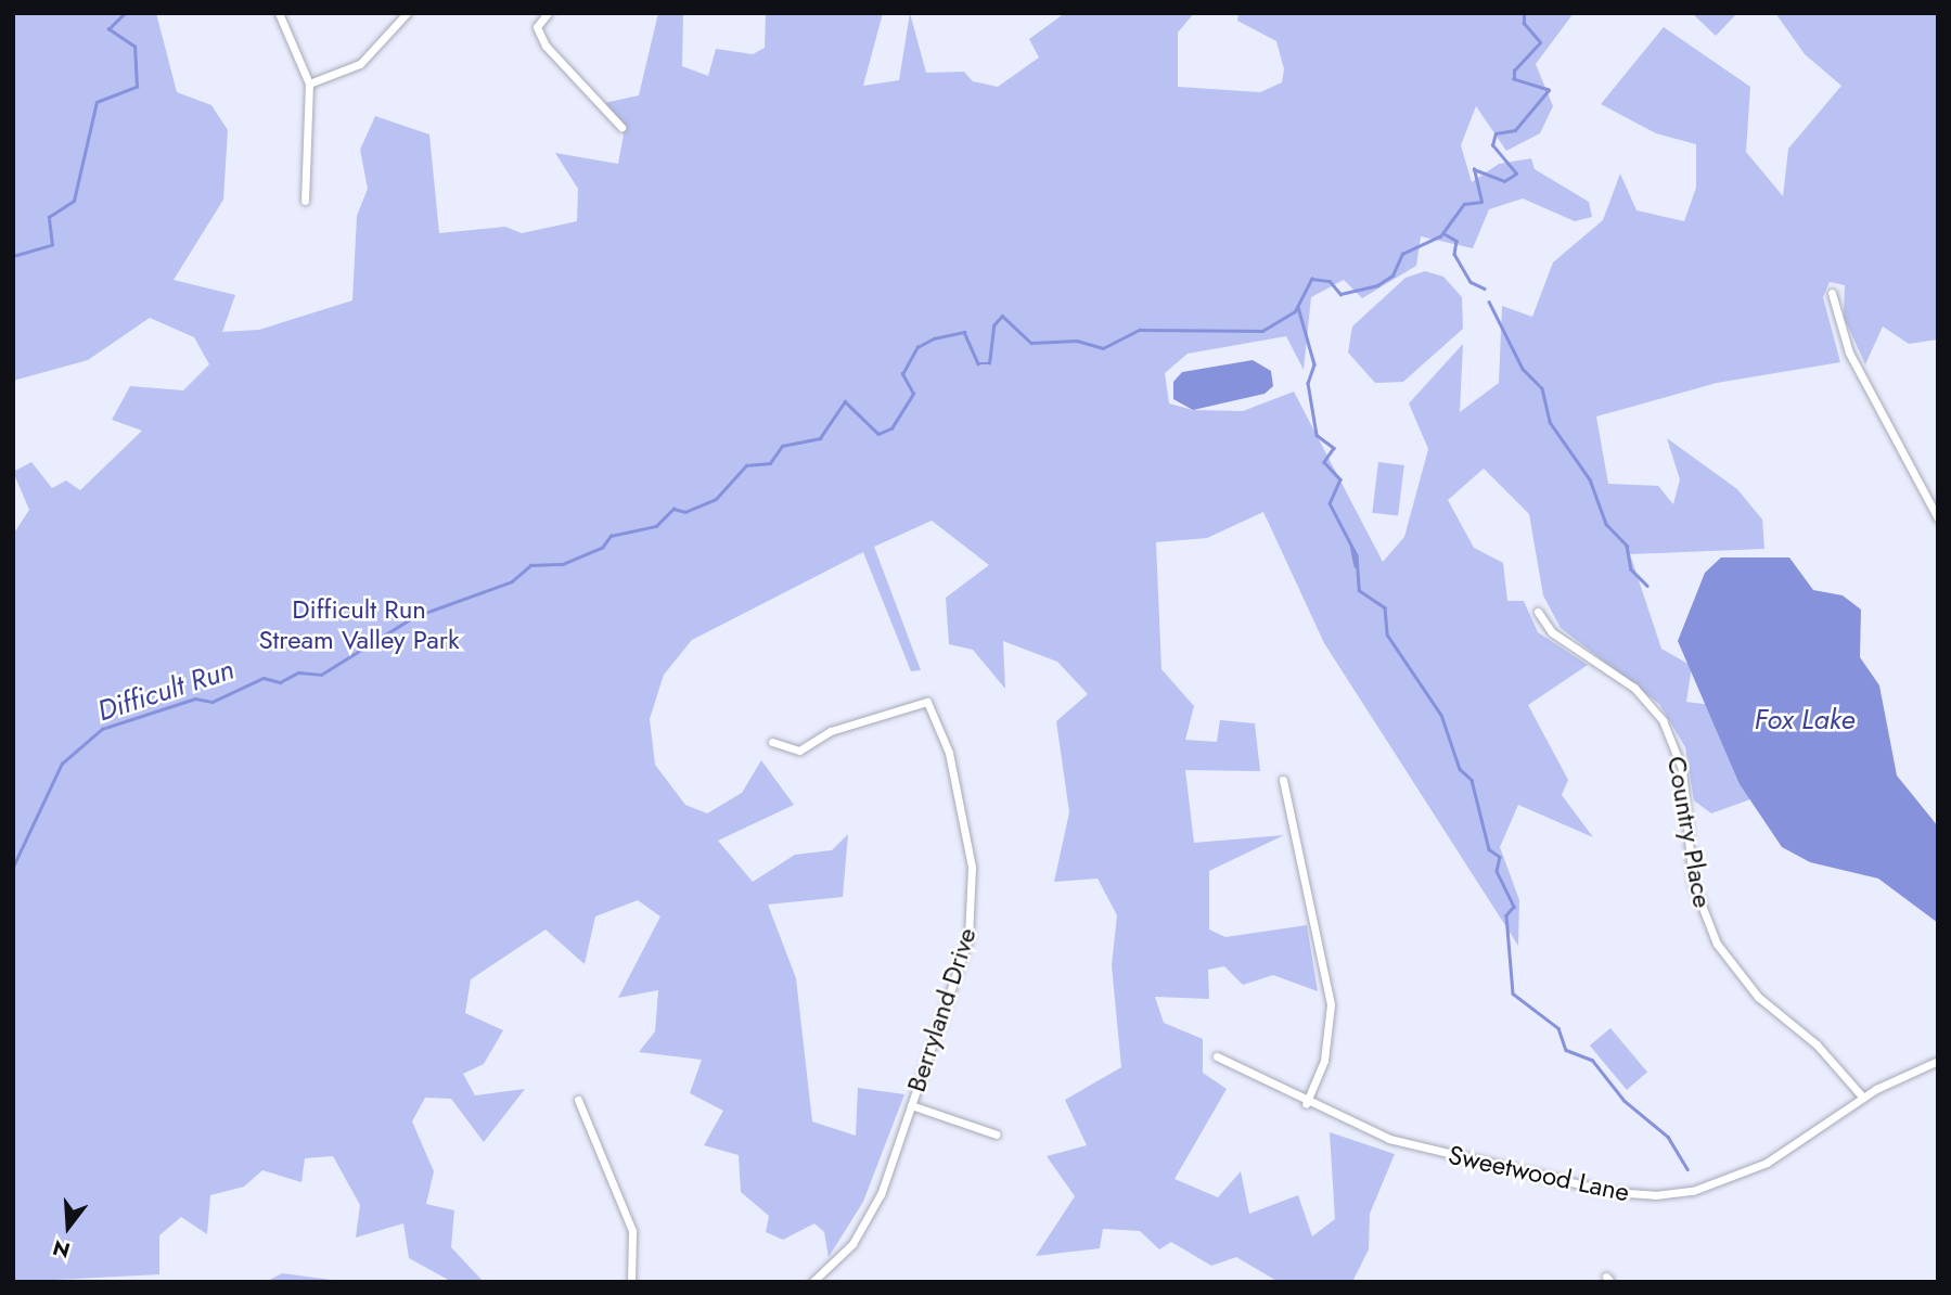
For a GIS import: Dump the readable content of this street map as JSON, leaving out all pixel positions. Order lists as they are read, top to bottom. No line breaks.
{"streets":{"street":["Country Place","Berryland Drive","Sweetwood Lane"]},"crossings":[["Country Place","Sweetwood Lane"]],"water":["Difficult Run","Fox Lake"],"parks":["Difficult Run Stream Valley Park"],"north":"bottom"}
